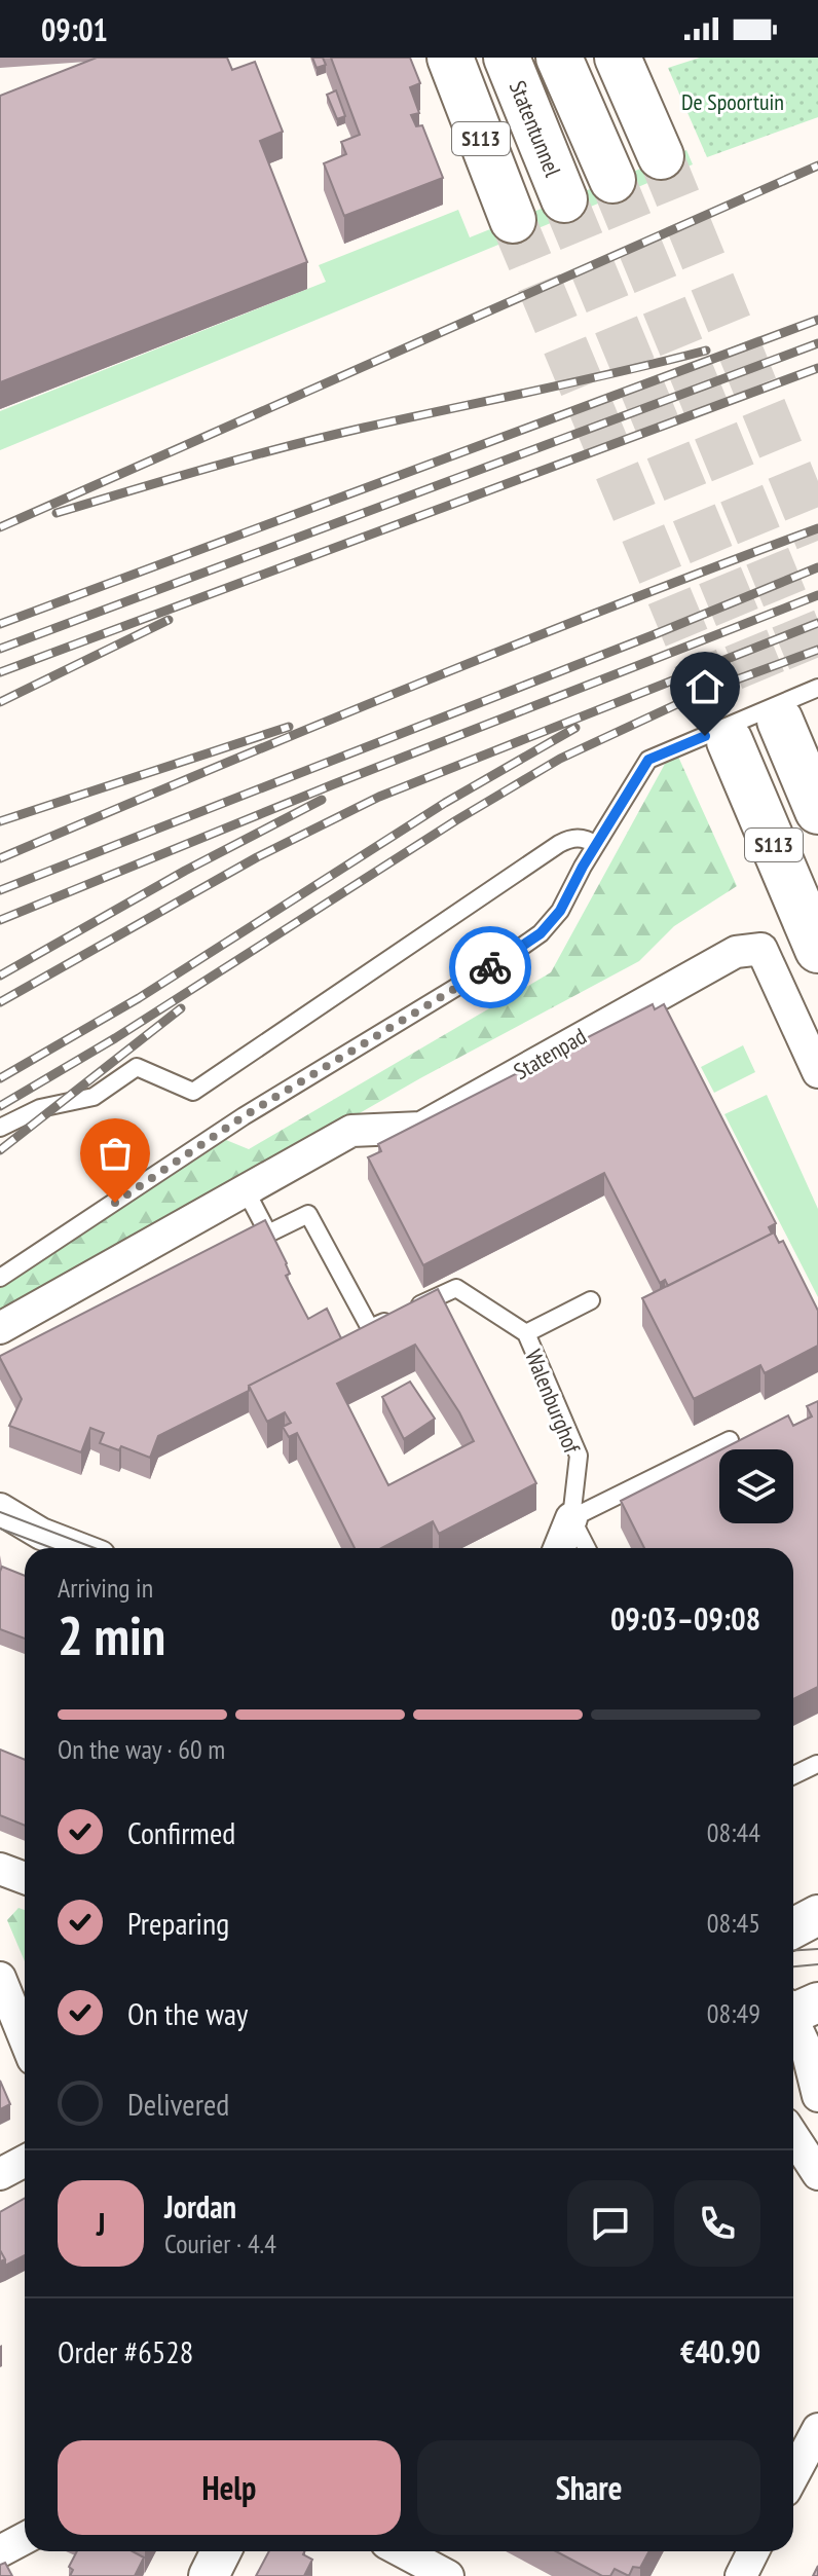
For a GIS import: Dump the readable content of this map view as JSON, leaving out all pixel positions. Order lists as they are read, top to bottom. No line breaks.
{"streets":{"main road":["Statentunnel","S113"],"street":["Statenpad","Walenburghof"]},"crossings":[["Statenpad","Walenburghof"]],"parks":["De Spoortuin"],"page":{"status":"09:01","heading":["2 min","Arriving in","09:03–09:08"],"panel":["Jordan","Courier · 4.4","Order #6528","€40.90"],"bar":"On the way · 60 m","list":[["Confirmed","08:44"],["Preparing","08:45"],["On the way","08:49"],"Delivered"],"round":"J","buttons":["Help","Share"]}}
